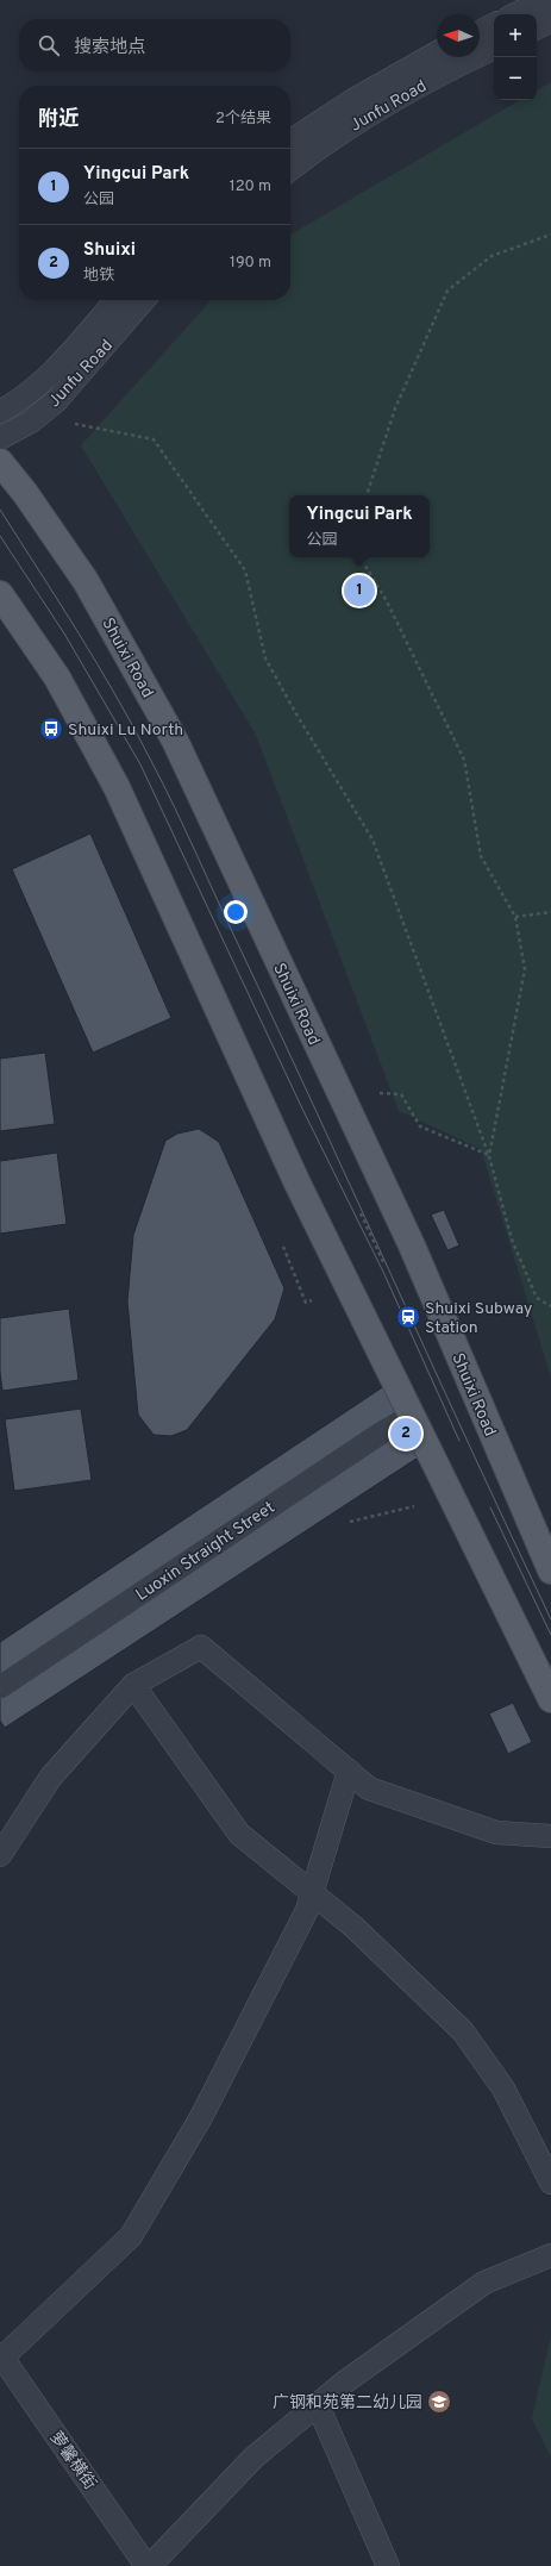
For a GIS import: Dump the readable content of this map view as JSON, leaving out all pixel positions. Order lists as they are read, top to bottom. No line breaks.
{"streets":{"main road":["Shuixi Road"],"street":["Junfu Road","Luoxin Straight Street","萝馨横街"]},"places":{"bus stop":["Shuixi Lu North"],"station":["Shuixi Subway Station"],"school or university":["广钢和苑第二幼儿园"]},"north":"left","page":{"map_buttons":["+","−"],"search":"搜索地点","heading":["附近","2个结果"],"list":[{"mark":"1","name":"Yingcui Park","note":"公园","value":"120 m"},{"mark":"2","name":"Shuixi","note":"地铁","value":"190 m"}],"popup":["Yingcui Park","公园"],"pins":["1","2"]}}
